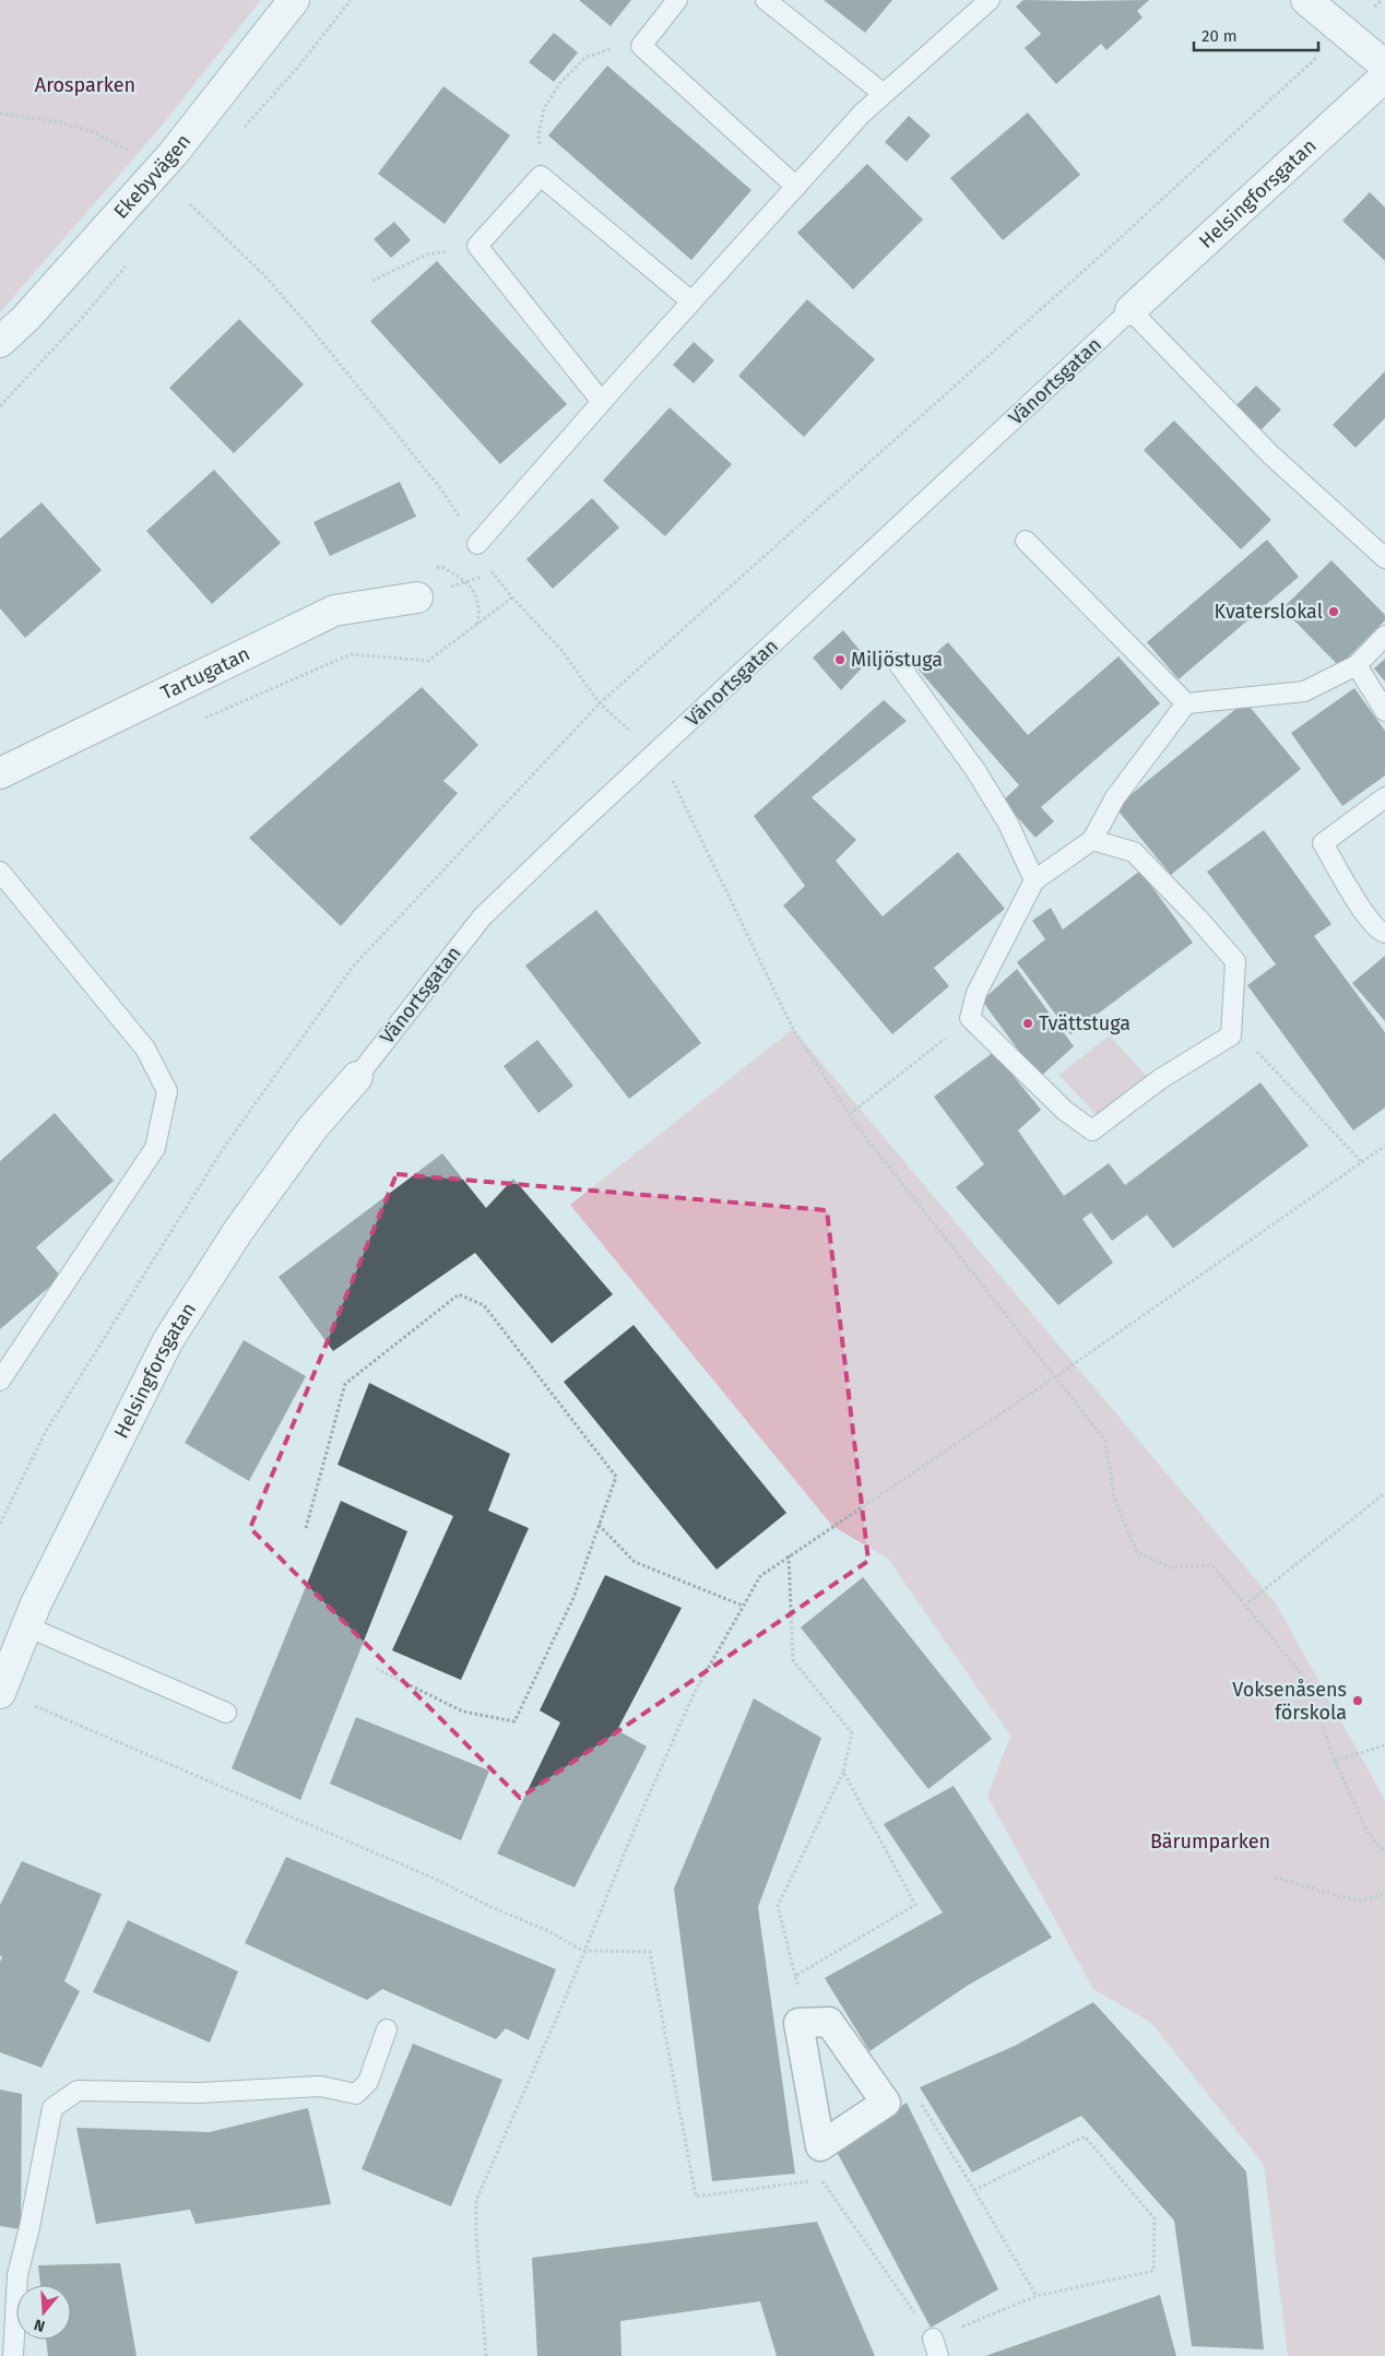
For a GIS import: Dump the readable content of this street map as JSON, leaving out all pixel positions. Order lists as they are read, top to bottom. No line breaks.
{"streets":{"street":["Ekebyvägen","Helsingforsgatan","Tartugatan"],"lane":["Vänortsgatan"]},"crossings":[["Helsingforsgatan","Vänortsgatan"]],"parks":["Arosparken","Bärumparken"],"places":["Kvaterslokal","Miljöstuga","Tvättstuga","Voksenåsens förskola"],"scale_bar":"20 m","north":"bottom"}
